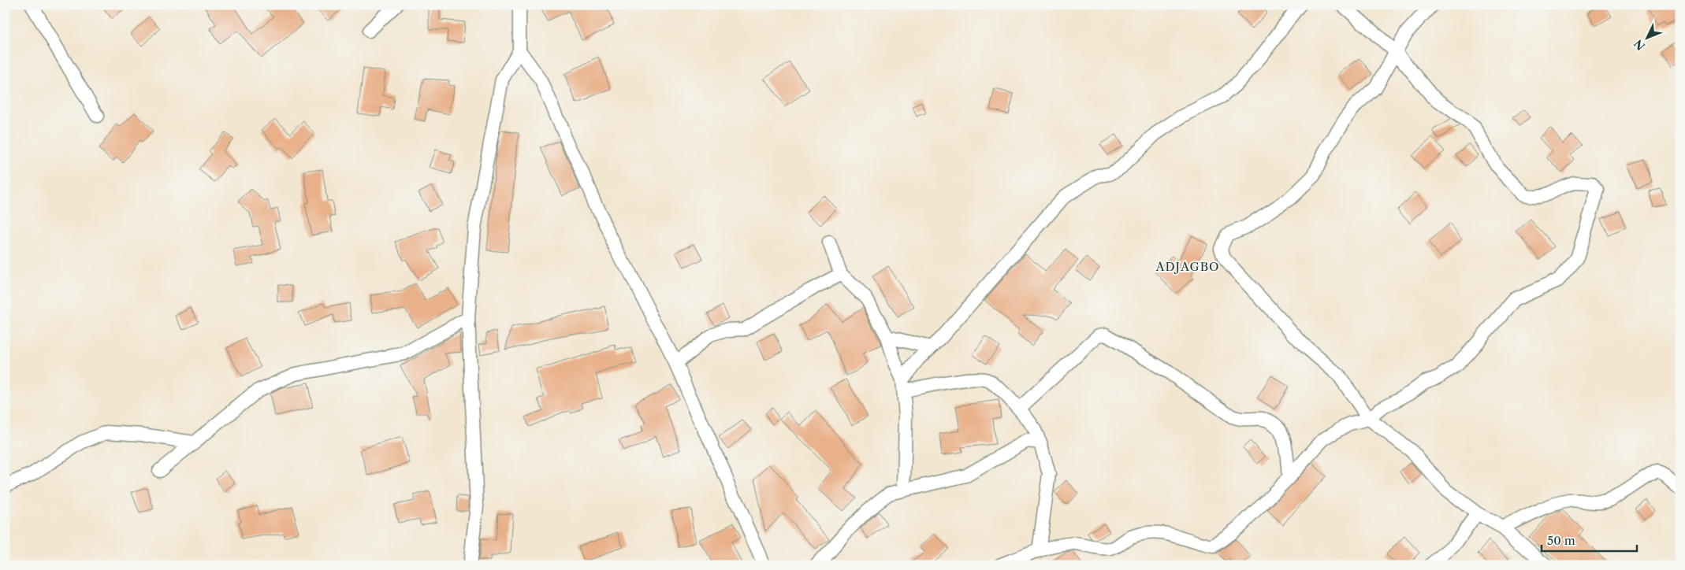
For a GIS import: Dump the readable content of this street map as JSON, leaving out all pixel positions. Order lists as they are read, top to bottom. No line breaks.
{"districts":["ADJAGBO"],"scale_bar":"50 m","north":"bottom left"}
